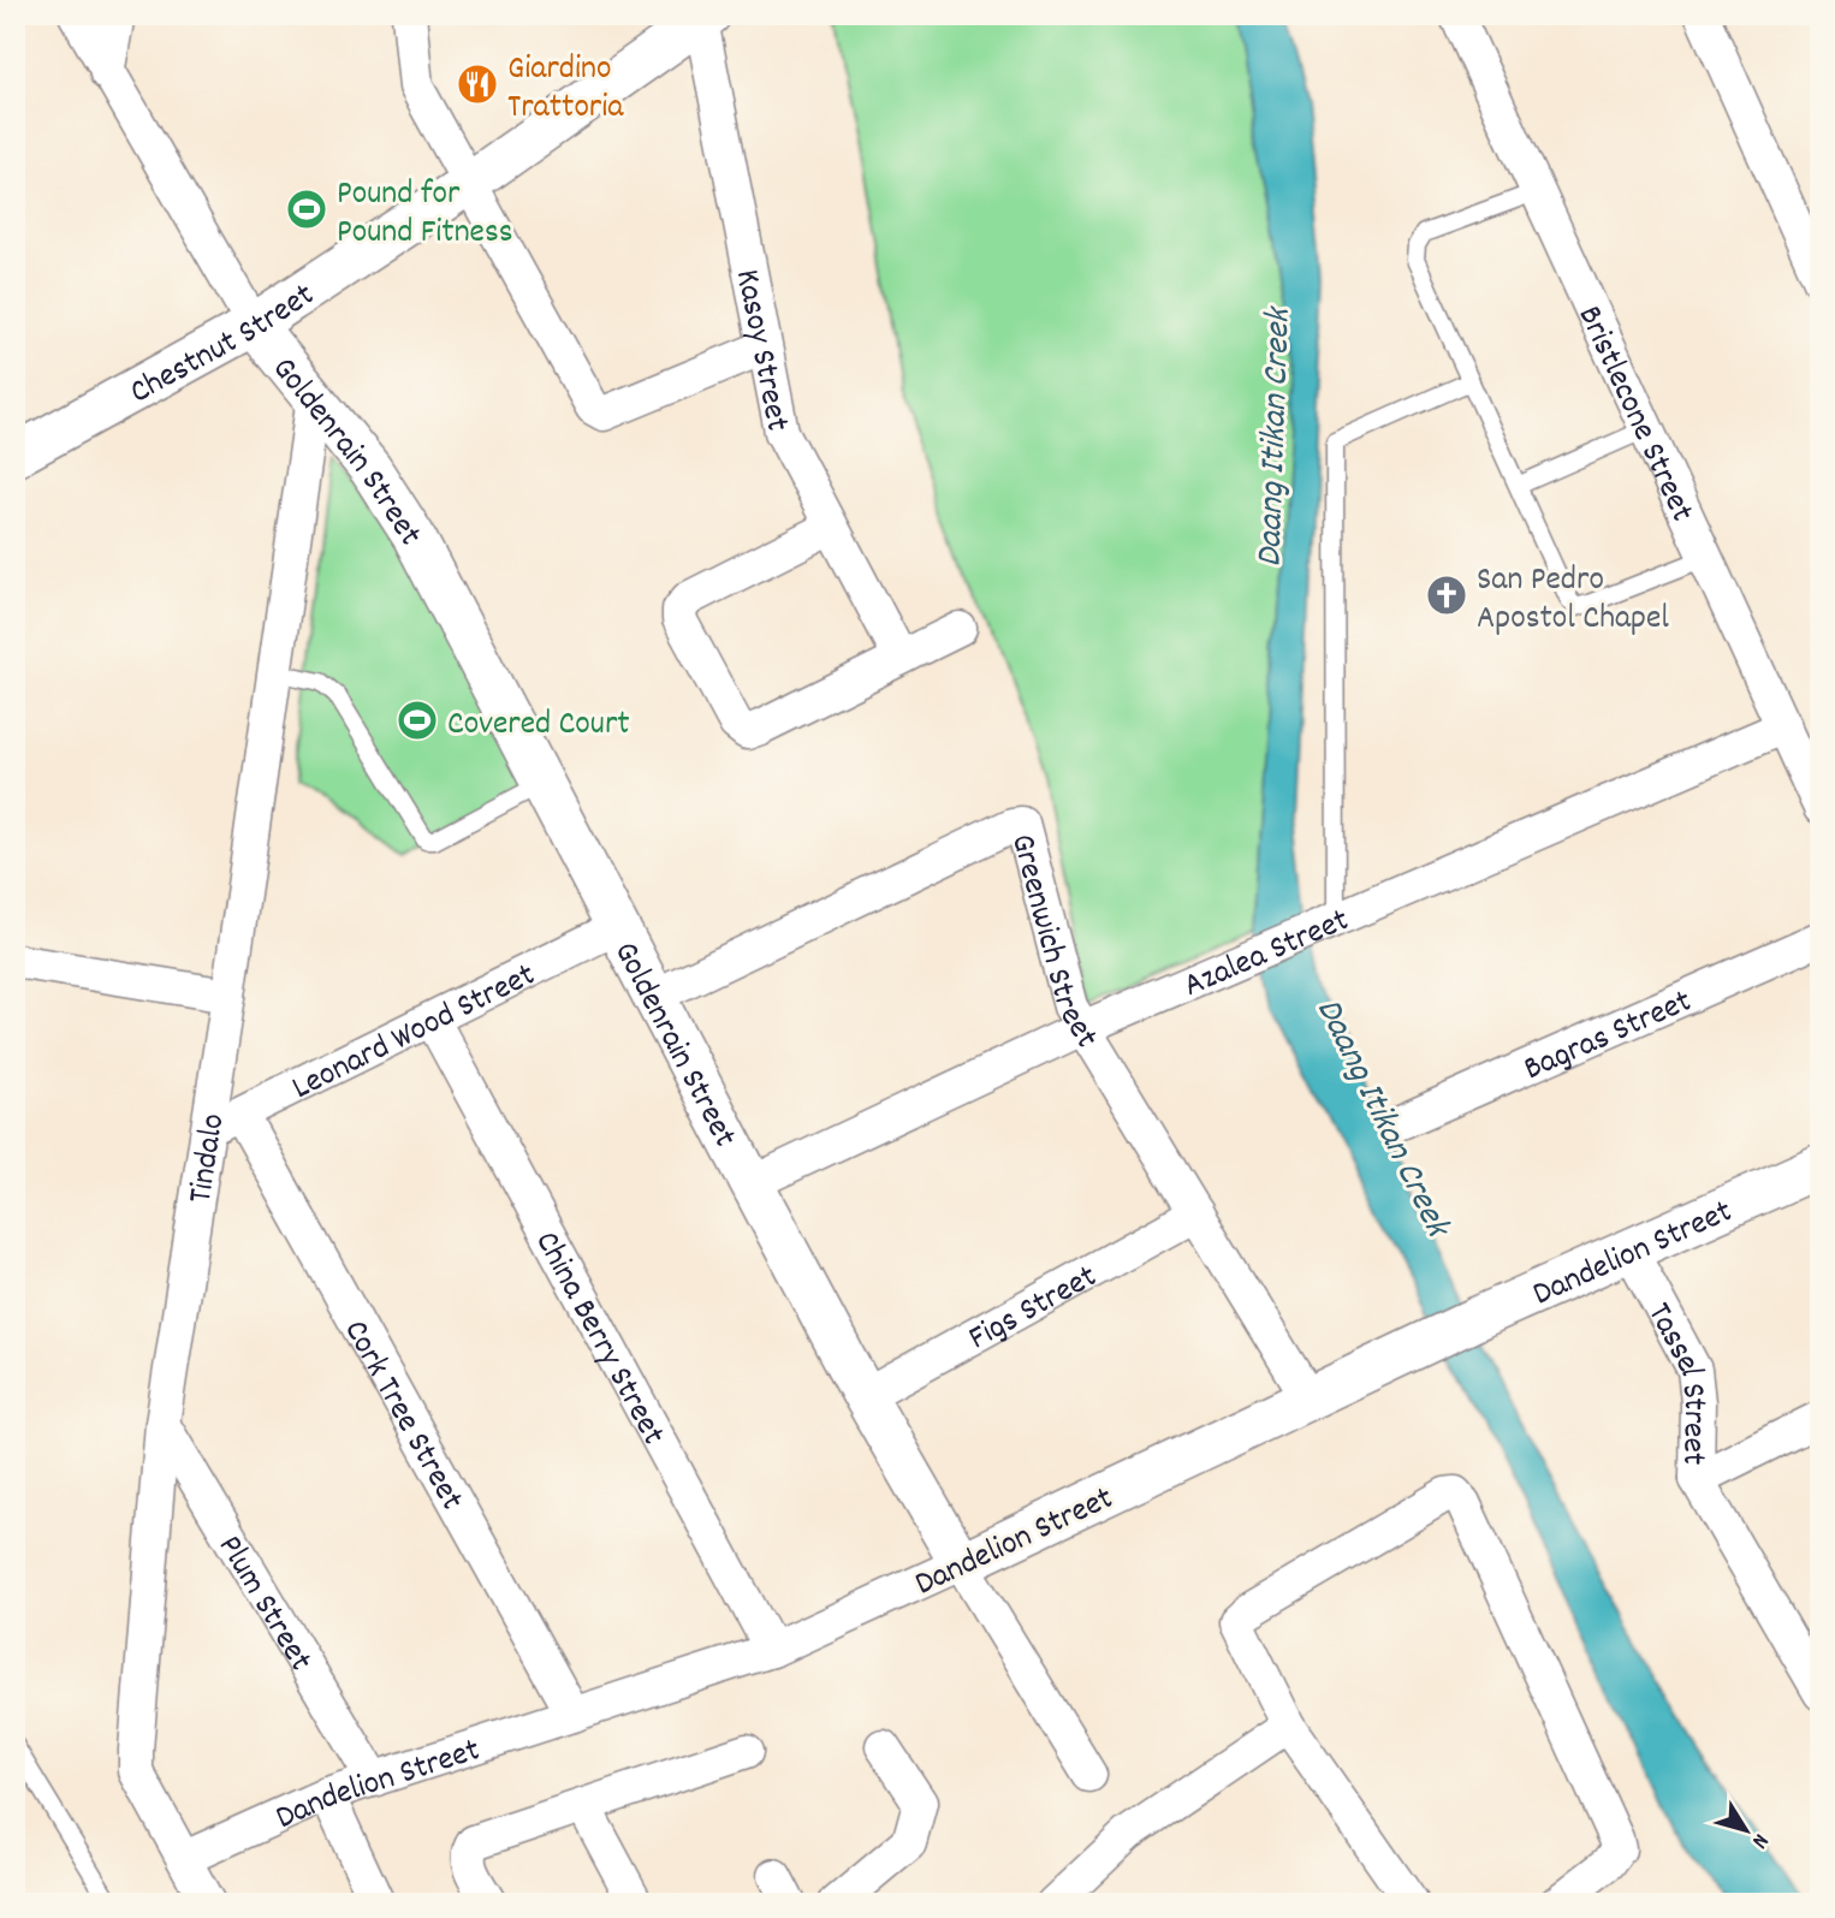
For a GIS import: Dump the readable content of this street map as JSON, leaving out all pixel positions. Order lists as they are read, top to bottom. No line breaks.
{"streets":{"street":["Chestnut Street","Kasoy Street","Bristlecone Street","Goldenrain Street","Greenwich Street","Azalea Street","Leonard Wood Street","Bagras Street","Tindalo","Dandelion Street","Figs Street","China Berry Street","Tassel Street","Cork Tree Street","Plum Street"]},"crossings":[["Chestnut Street","Kasoy Street"],["Chestnut Street","Goldenrain Street"],["Bristlecone Street","Azalea Street"],["Goldenrain Street","Greenwich Street"],["Goldenrain Street","Azalea Street"],["Goldenrain Street","Leonard Wood Street"],["Goldenrain Street","Tindalo"],["Goldenrain Street","Dandelion Street"],["Goldenrain Street","Figs Street"],["Greenwich Street","Azalea Street"],["Greenwich Street","Dandelion Street"],["Greenwich Street","Figs Street"],["Leonard Wood Street","Tindalo"],["Leonard Wood Street","China Berry Street"],["Leonard Wood Street","Cork Tree Street"],["Tindalo","Dandelion Street"],["Tindalo","Plum Street"],["Dandelion Street","China Berry Street"],["Dandelion Street","Tassel Street"],["Dandelion Street","Cork Tree Street"],["Dandelion Street","Plum Street"]],"water":["Daang Itikan Creek"],"places":{"restaurant":["Giardino Trattoria"],"sports":["Pound for Pound Fitness","Covered Court"],"church":["San Pedro Apostol Chapel"]},"north":"bottom right"}
